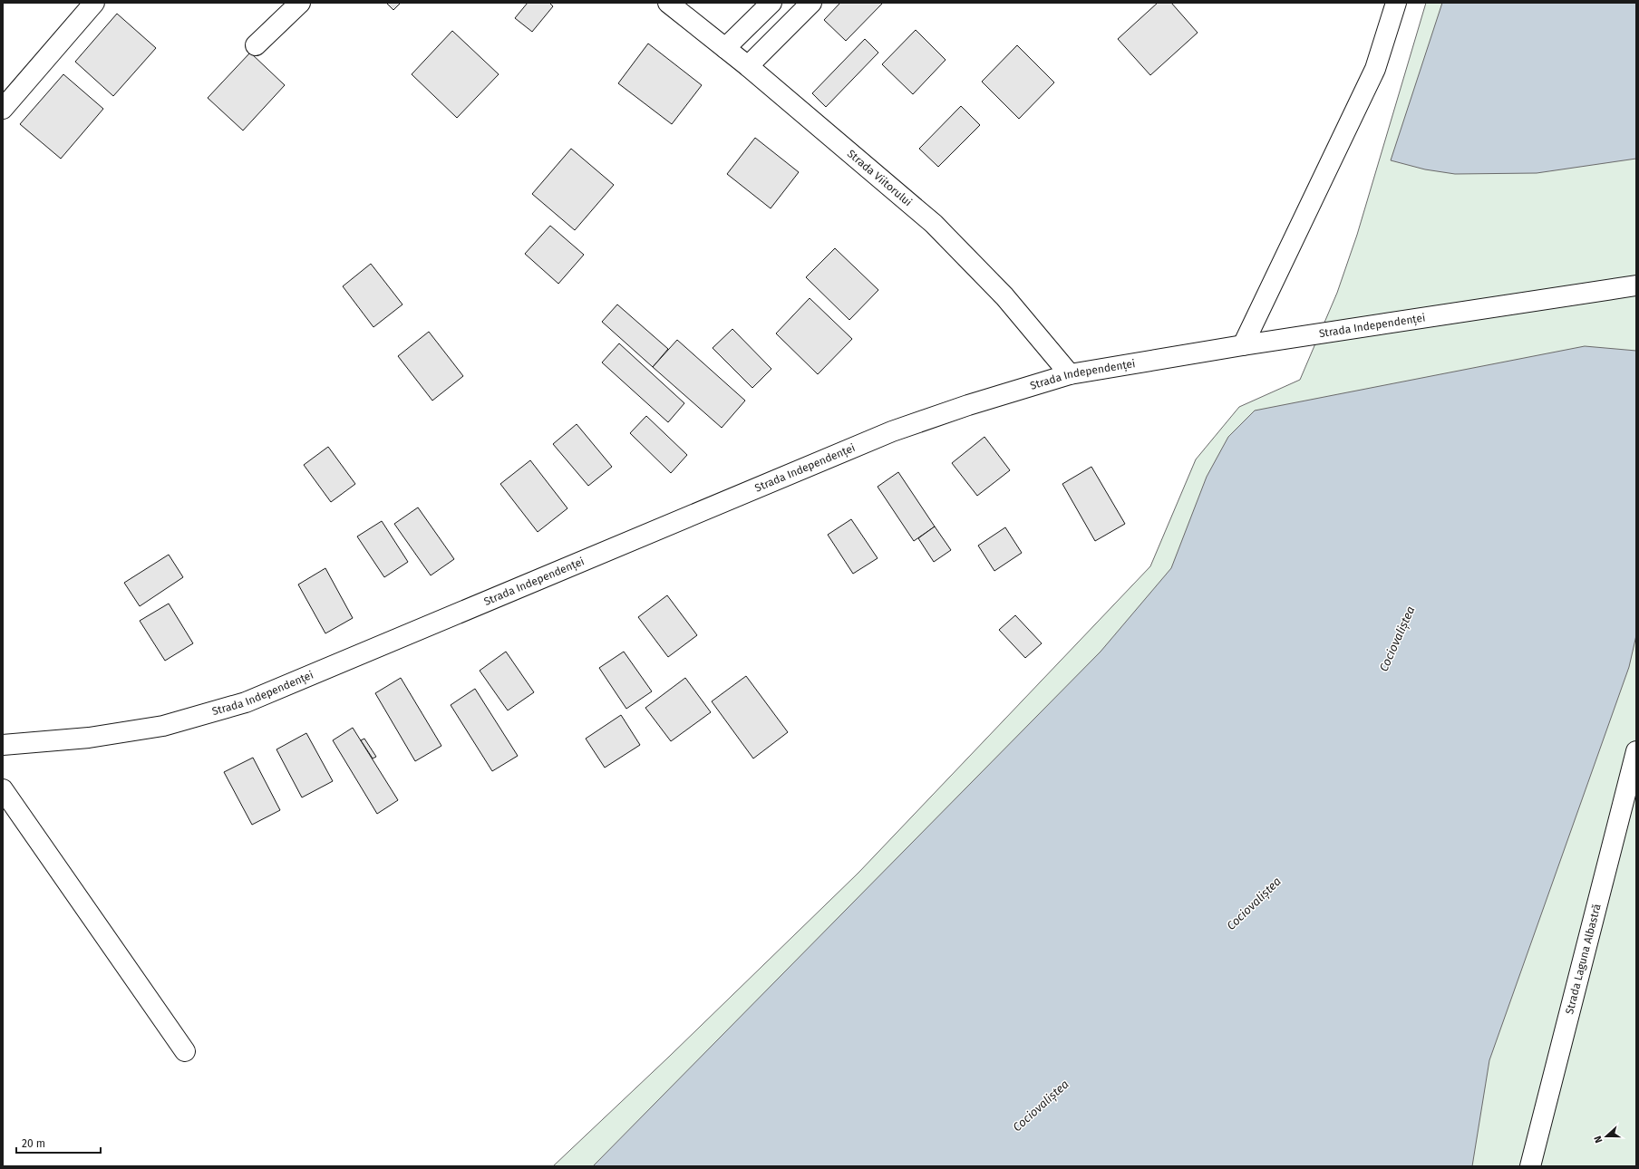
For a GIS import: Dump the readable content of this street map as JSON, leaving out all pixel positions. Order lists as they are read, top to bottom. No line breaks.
{"streets":{"street":["Strada Viitorului","Strada Independenței","Strada Laguna Albastră"]},"crossings":[["Strada Viitorului","Strada Independenței"]],"water":["Cociovaliștea"],"scale_bar":"20 m","north":"left"}
